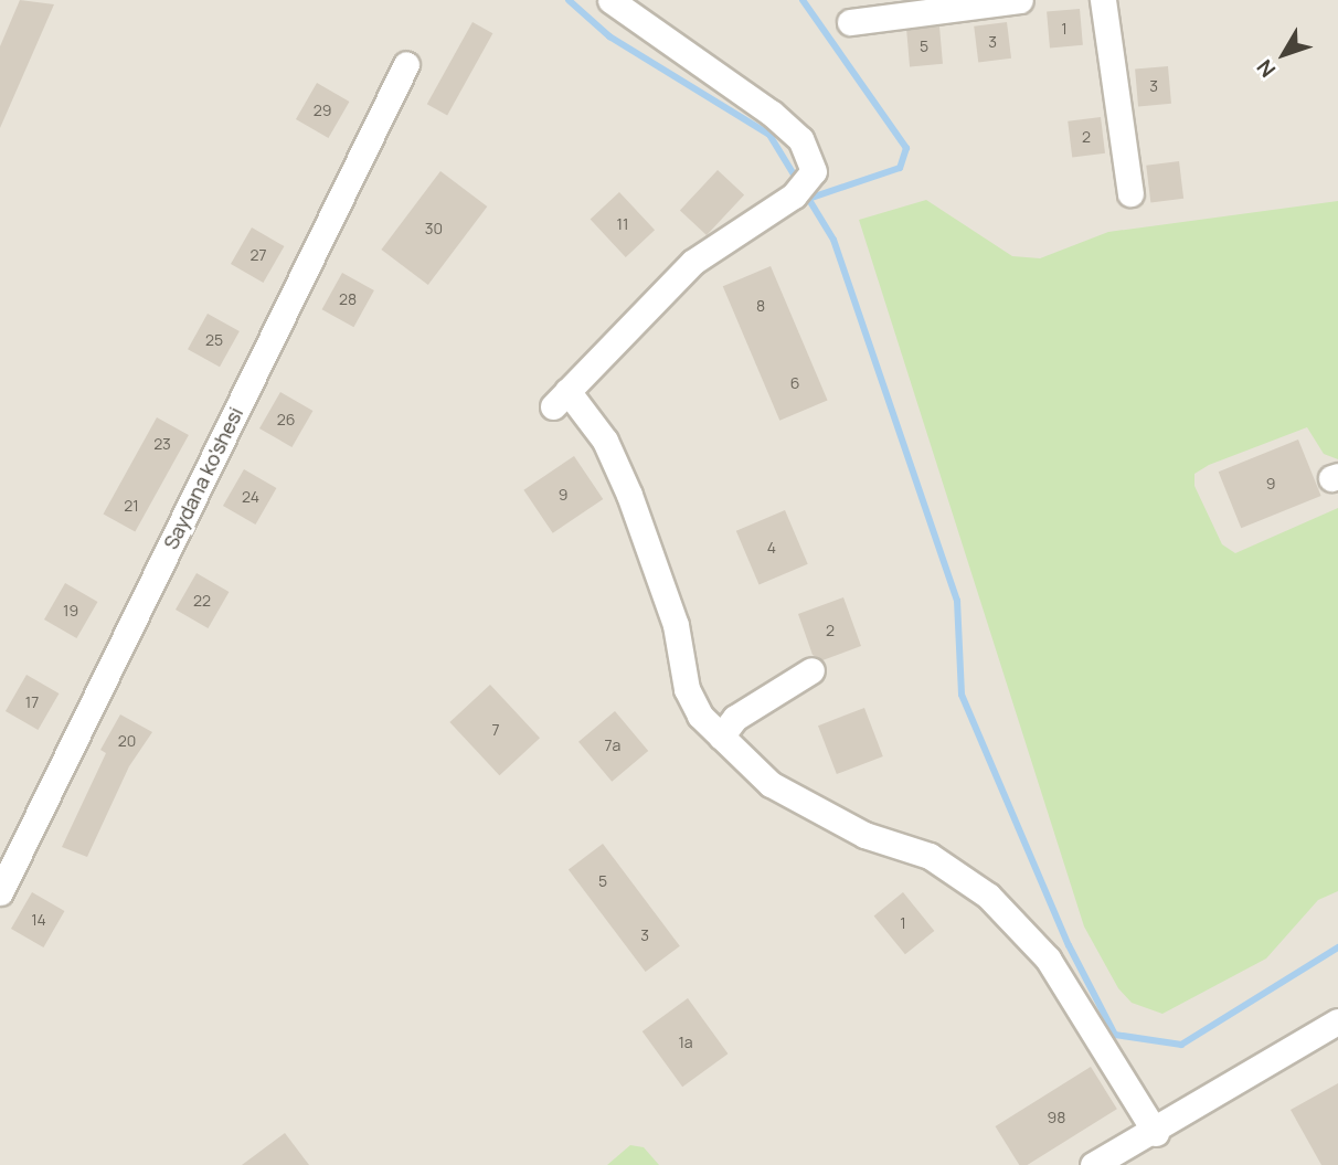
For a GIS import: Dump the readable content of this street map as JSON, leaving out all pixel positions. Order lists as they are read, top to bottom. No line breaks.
{"streets":{"street":["Saydana ko'shesi"]},"house_numbers":["1","3","5","3","29","2","11","30","27","28","8","25","6","26","23","9","9","24","21","4","22","19","2","17","7","20","7a","5","14","1","3","1a","98"],"north":"bottom left"}
